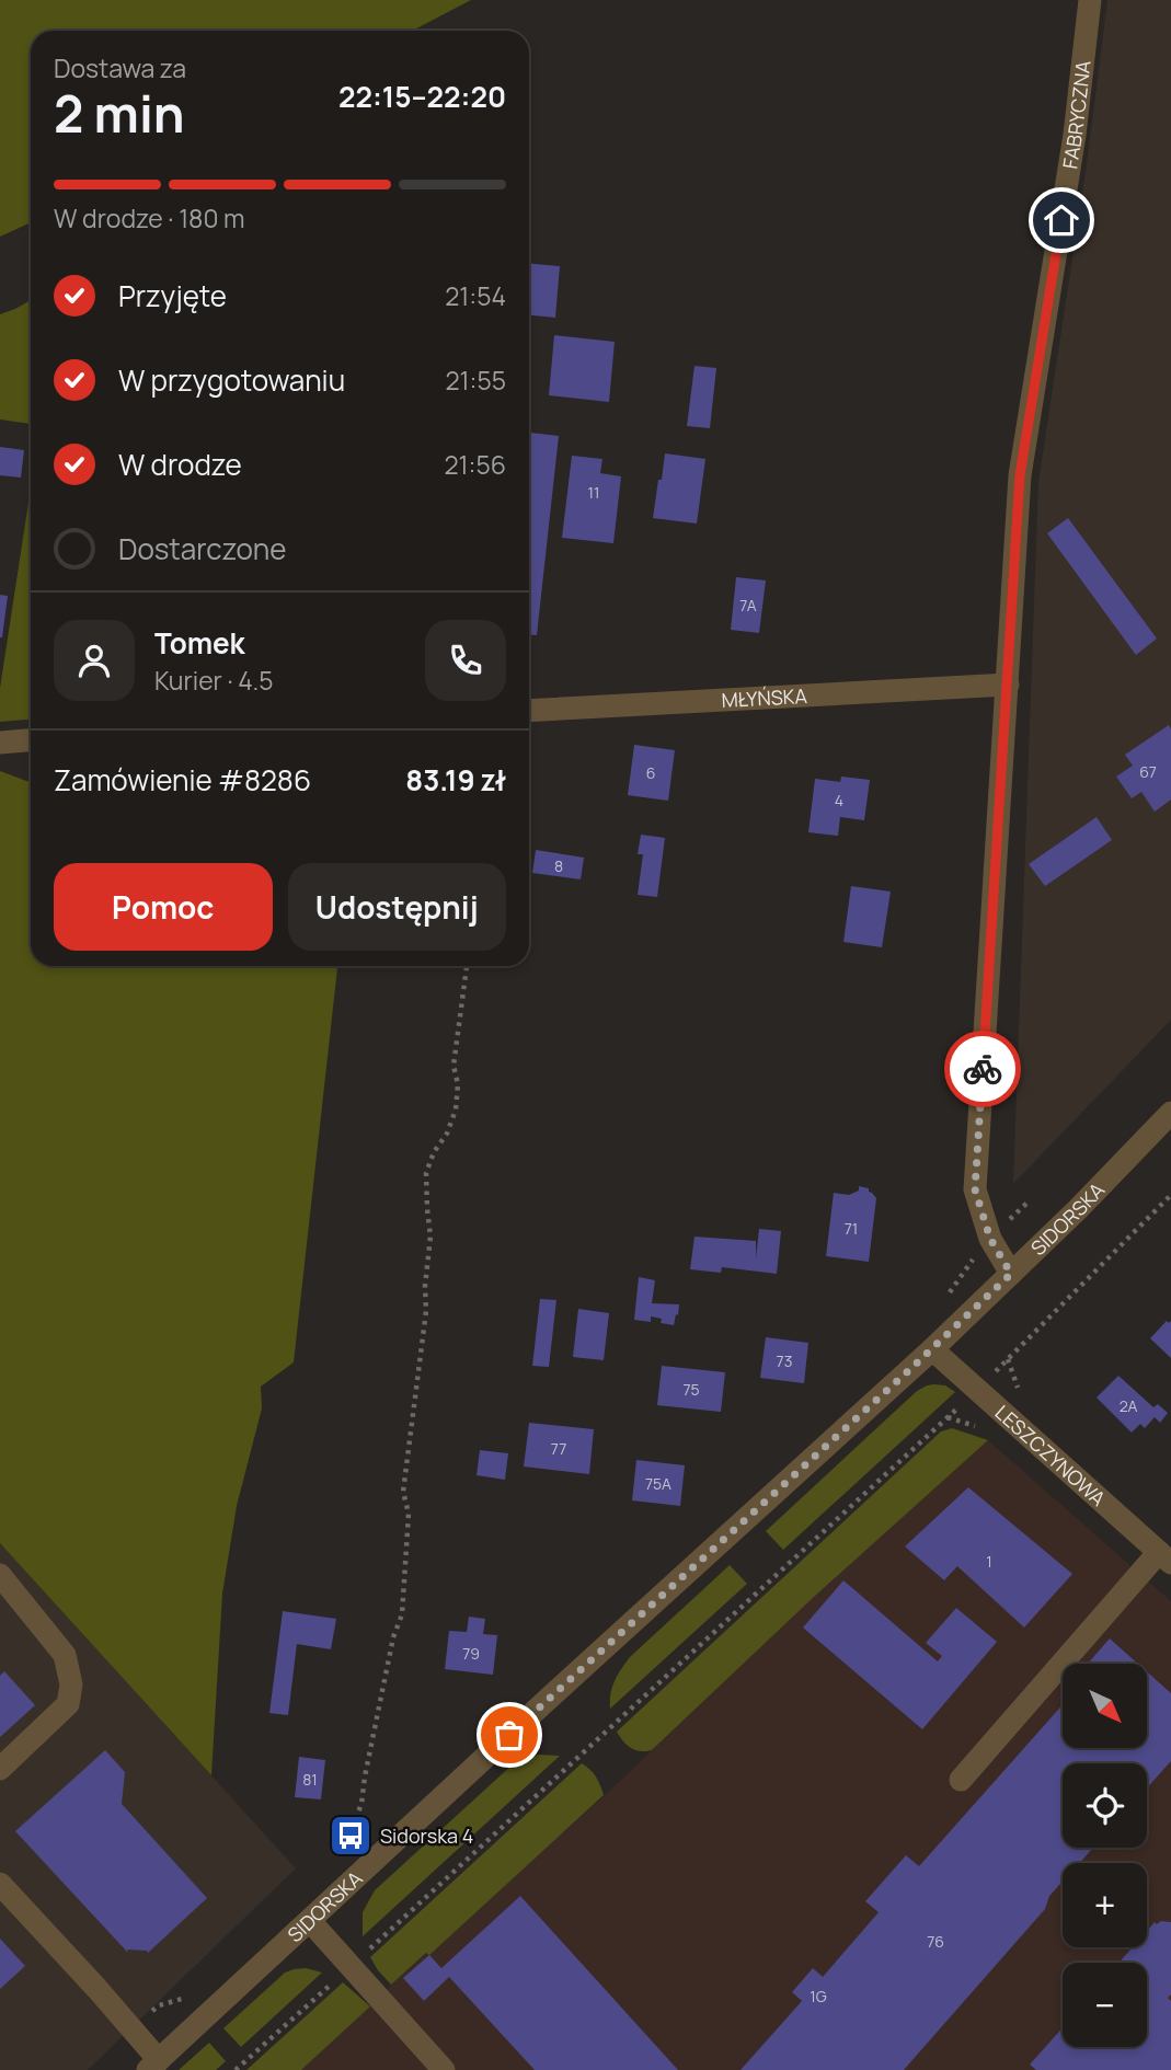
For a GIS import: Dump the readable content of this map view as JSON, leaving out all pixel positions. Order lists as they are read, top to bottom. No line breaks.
{"streets":{"street":["FABRYCZNA","MŁYŃSKA","SIDORSKA","LESZCZYNOWA"]},"crossings":[["FABRYCZNA","MŁYŃSKA"],["FABRYCZNA","SIDORSKA"],["SIDORSKA","LESZCZYNOWA"]],"places":{"bus stop":["Sidorska 4"]},"house_numbers":["11","7A","67","6","4","8","71","73","75","2A","77","75A","1","79","81","76","1G"],"north":"bottom right","page":{"heading":["2 min","Dostawa za","22:15–22:20"],"panel":["Tomek","Kurier · 4.5","Zamówienie #8286","83.19 zł"],"bar":"W drodze · 180 m","list":[["Przyjęte","21:54"],["W przygotowaniu","21:55"],["W drodze","21:56"],"Dostarczone"],"buttons":["Pomoc","Udostępnij"],"map_buttons":["+","−"]}}
